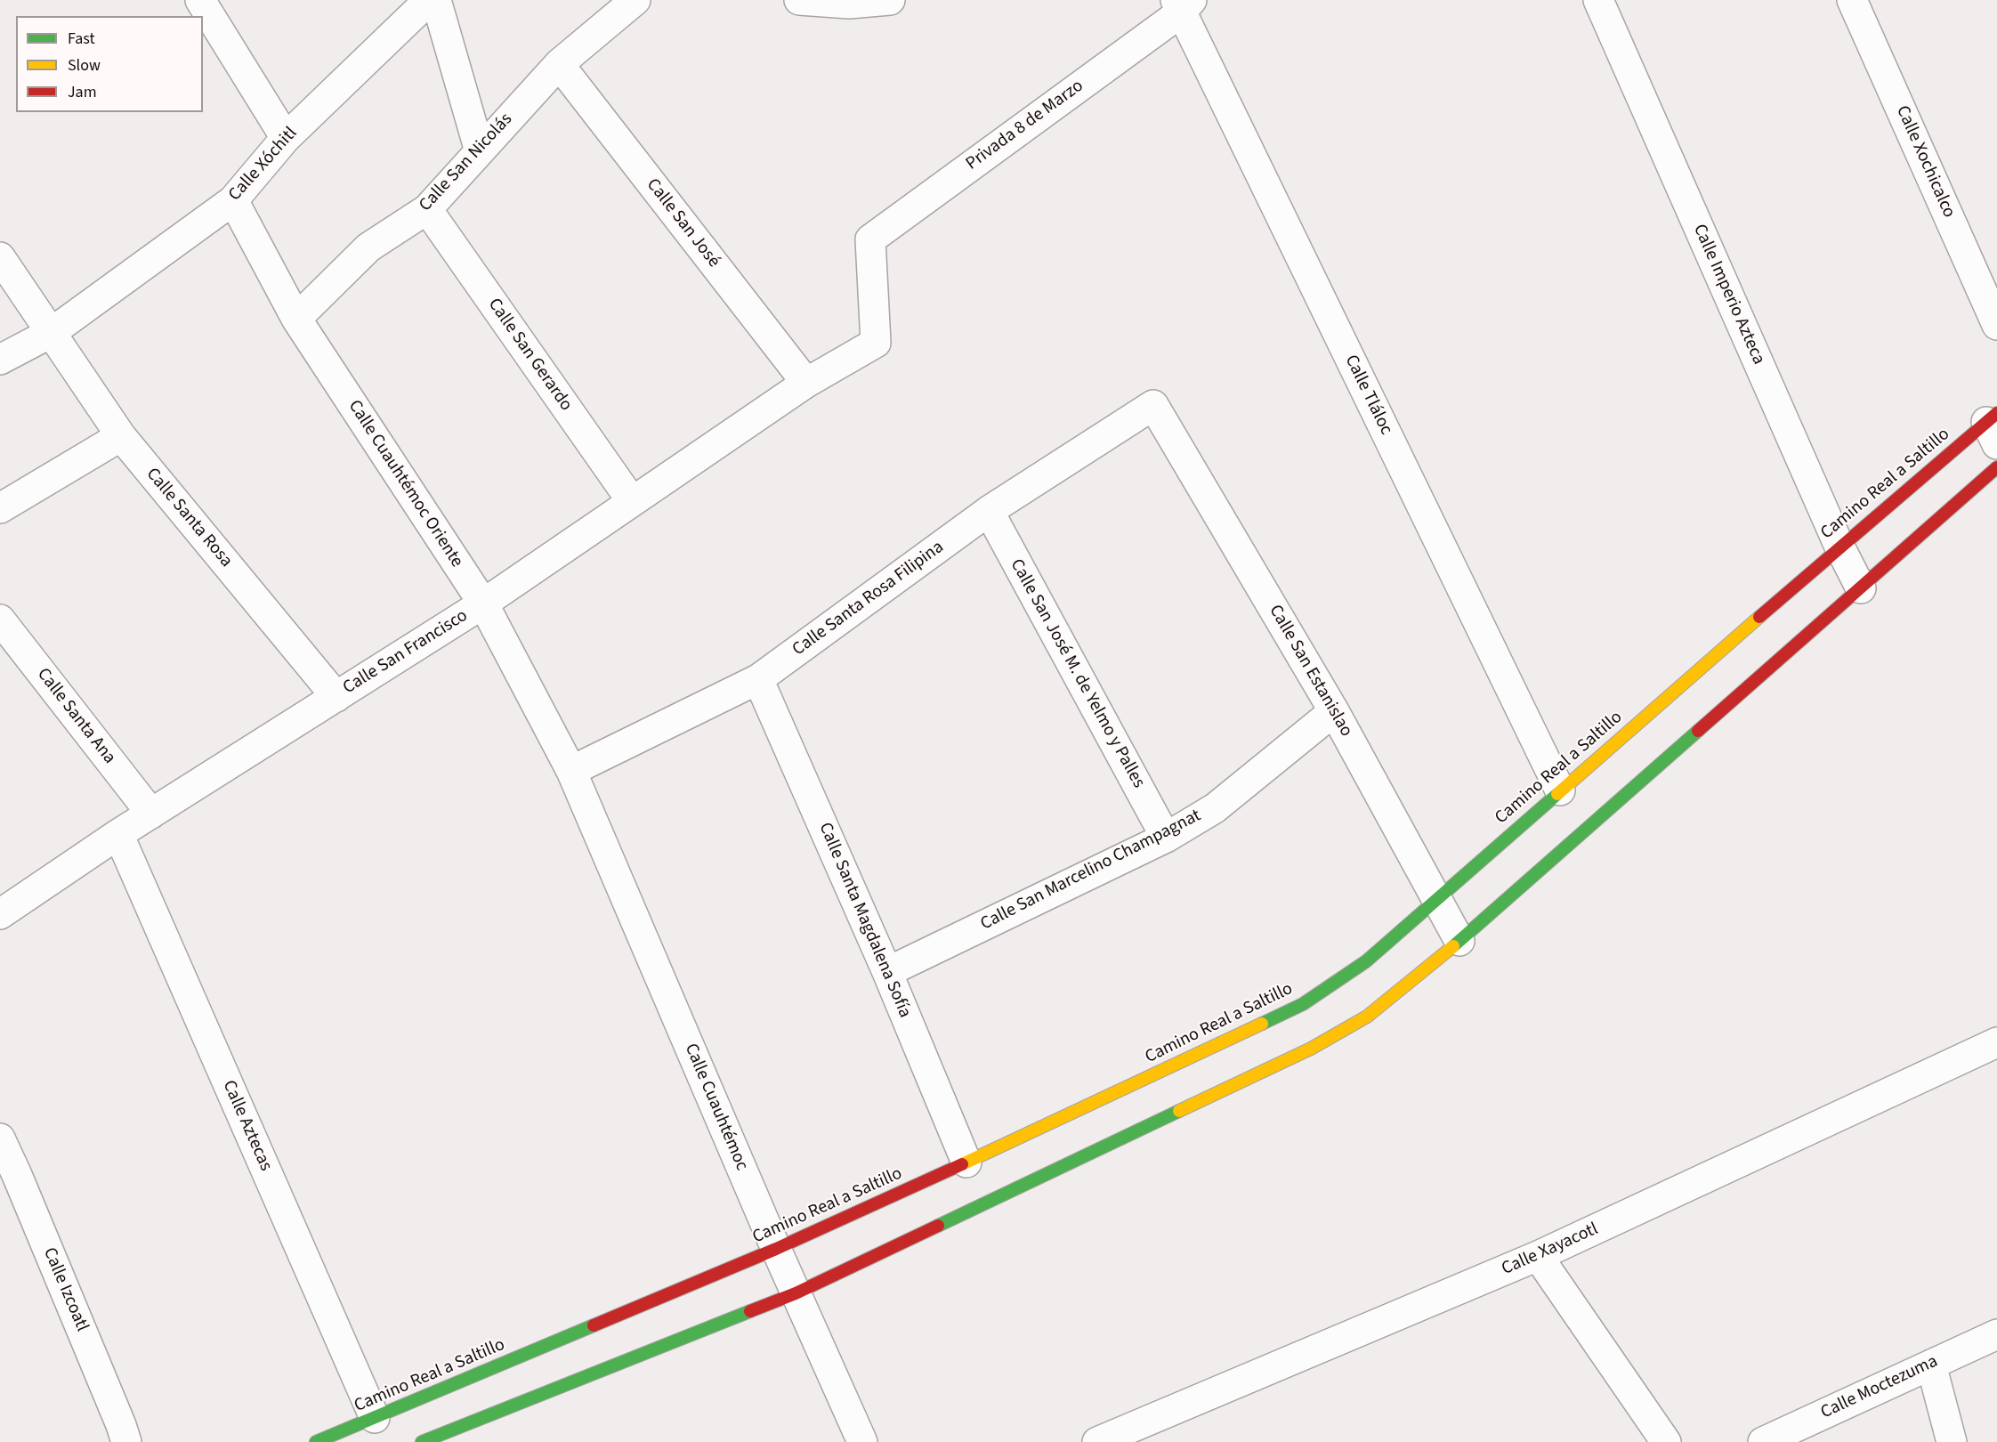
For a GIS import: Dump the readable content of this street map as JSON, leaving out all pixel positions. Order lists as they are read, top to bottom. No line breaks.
{"streets":{"street":["Privada 8 de Marzo","Calle Xochicalco","Calle San Nicolás","Calle Xóchitl","Calle San José","Calle Imperio Azteca","Calle San Gerardo","Calle Tláloc","Calle Cuauhtémoc Oriente","Camino Real a Saltillo","Calle Santa Rosa","Calle Santa Rosa Filipina","Calle San Francisco","Calle San Estanislao","Calle San José M. de Yelmo y Palles","Calle Santa Ana","Calle San Marcelino Champagnat","Calle Santa Magdalena Sofía","Calle Cuauhtémoc","Calle Aztecas","Calle Xayacotl","Calle Izcoatl","Calle Moctezuma"]},"crossings":[["Privada 8 de Marzo","Calle Tláloc"],["Privada 8 de Marzo","Calle San Francisco"],["Calle San Nicolás","Calle San José"],["Calle San Nicolás","Calle San Gerardo"],["Calle San Nicolás","Calle Cuauhtémoc Oriente"],["Calle Xóchitl","Calle Cuauhtémoc Oriente"],["Calle Xóchitl","Calle Santa Rosa"],["Calle San José","Calle San Francisco"],["Calle Imperio Azteca","Camino Real a Saltillo"],["Calle San Gerardo","Calle San Francisco"],["Calle Tláloc","Camino Real a Saltillo"],["Calle Cuauhtémoc Oriente","Calle Santa Rosa Filipina"],["Calle Cuauhtémoc Oriente","Calle San Francisco"],["Calle Cuauhtémoc Oriente","Calle Cuauhtémoc"],["Camino Real a Saltillo","Calle San Estanislao"],["Camino Real a Saltillo","Calle Santa Magdalena Sofía"],["Camino Real a Saltillo","Calle Cuauhtémoc"],["Camino Real a Saltillo","Calle Aztecas"],["Calle Santa Rosa","Calle San Francisco"],["Calle Santa Rosa Filipina","Calle San Estanislao"],["Calle Santa Rosa Filipina","Calle San José M. de Yelmo y Palles"],["Calle Santa Rosa Filipina","Calle Santa Magdalena Sofía"],["Calle Santa Rosa Filipina","Calle Cuauhtémoc"],["Calle San Francisco","Calle Santa Ana"],["Calle San Francisco","Calle Aztecas"],["Calle San Estanislao","Calle San Marcelino Champagnat"],["Calle San José M. de Yelmo y Palles","Calle San Marcelino Champagnat"],["Calle San Marcelino Champagnat","Calle Santa Magdalena Sofía"]],"legend":["Fast","Slow","Jam"]}
